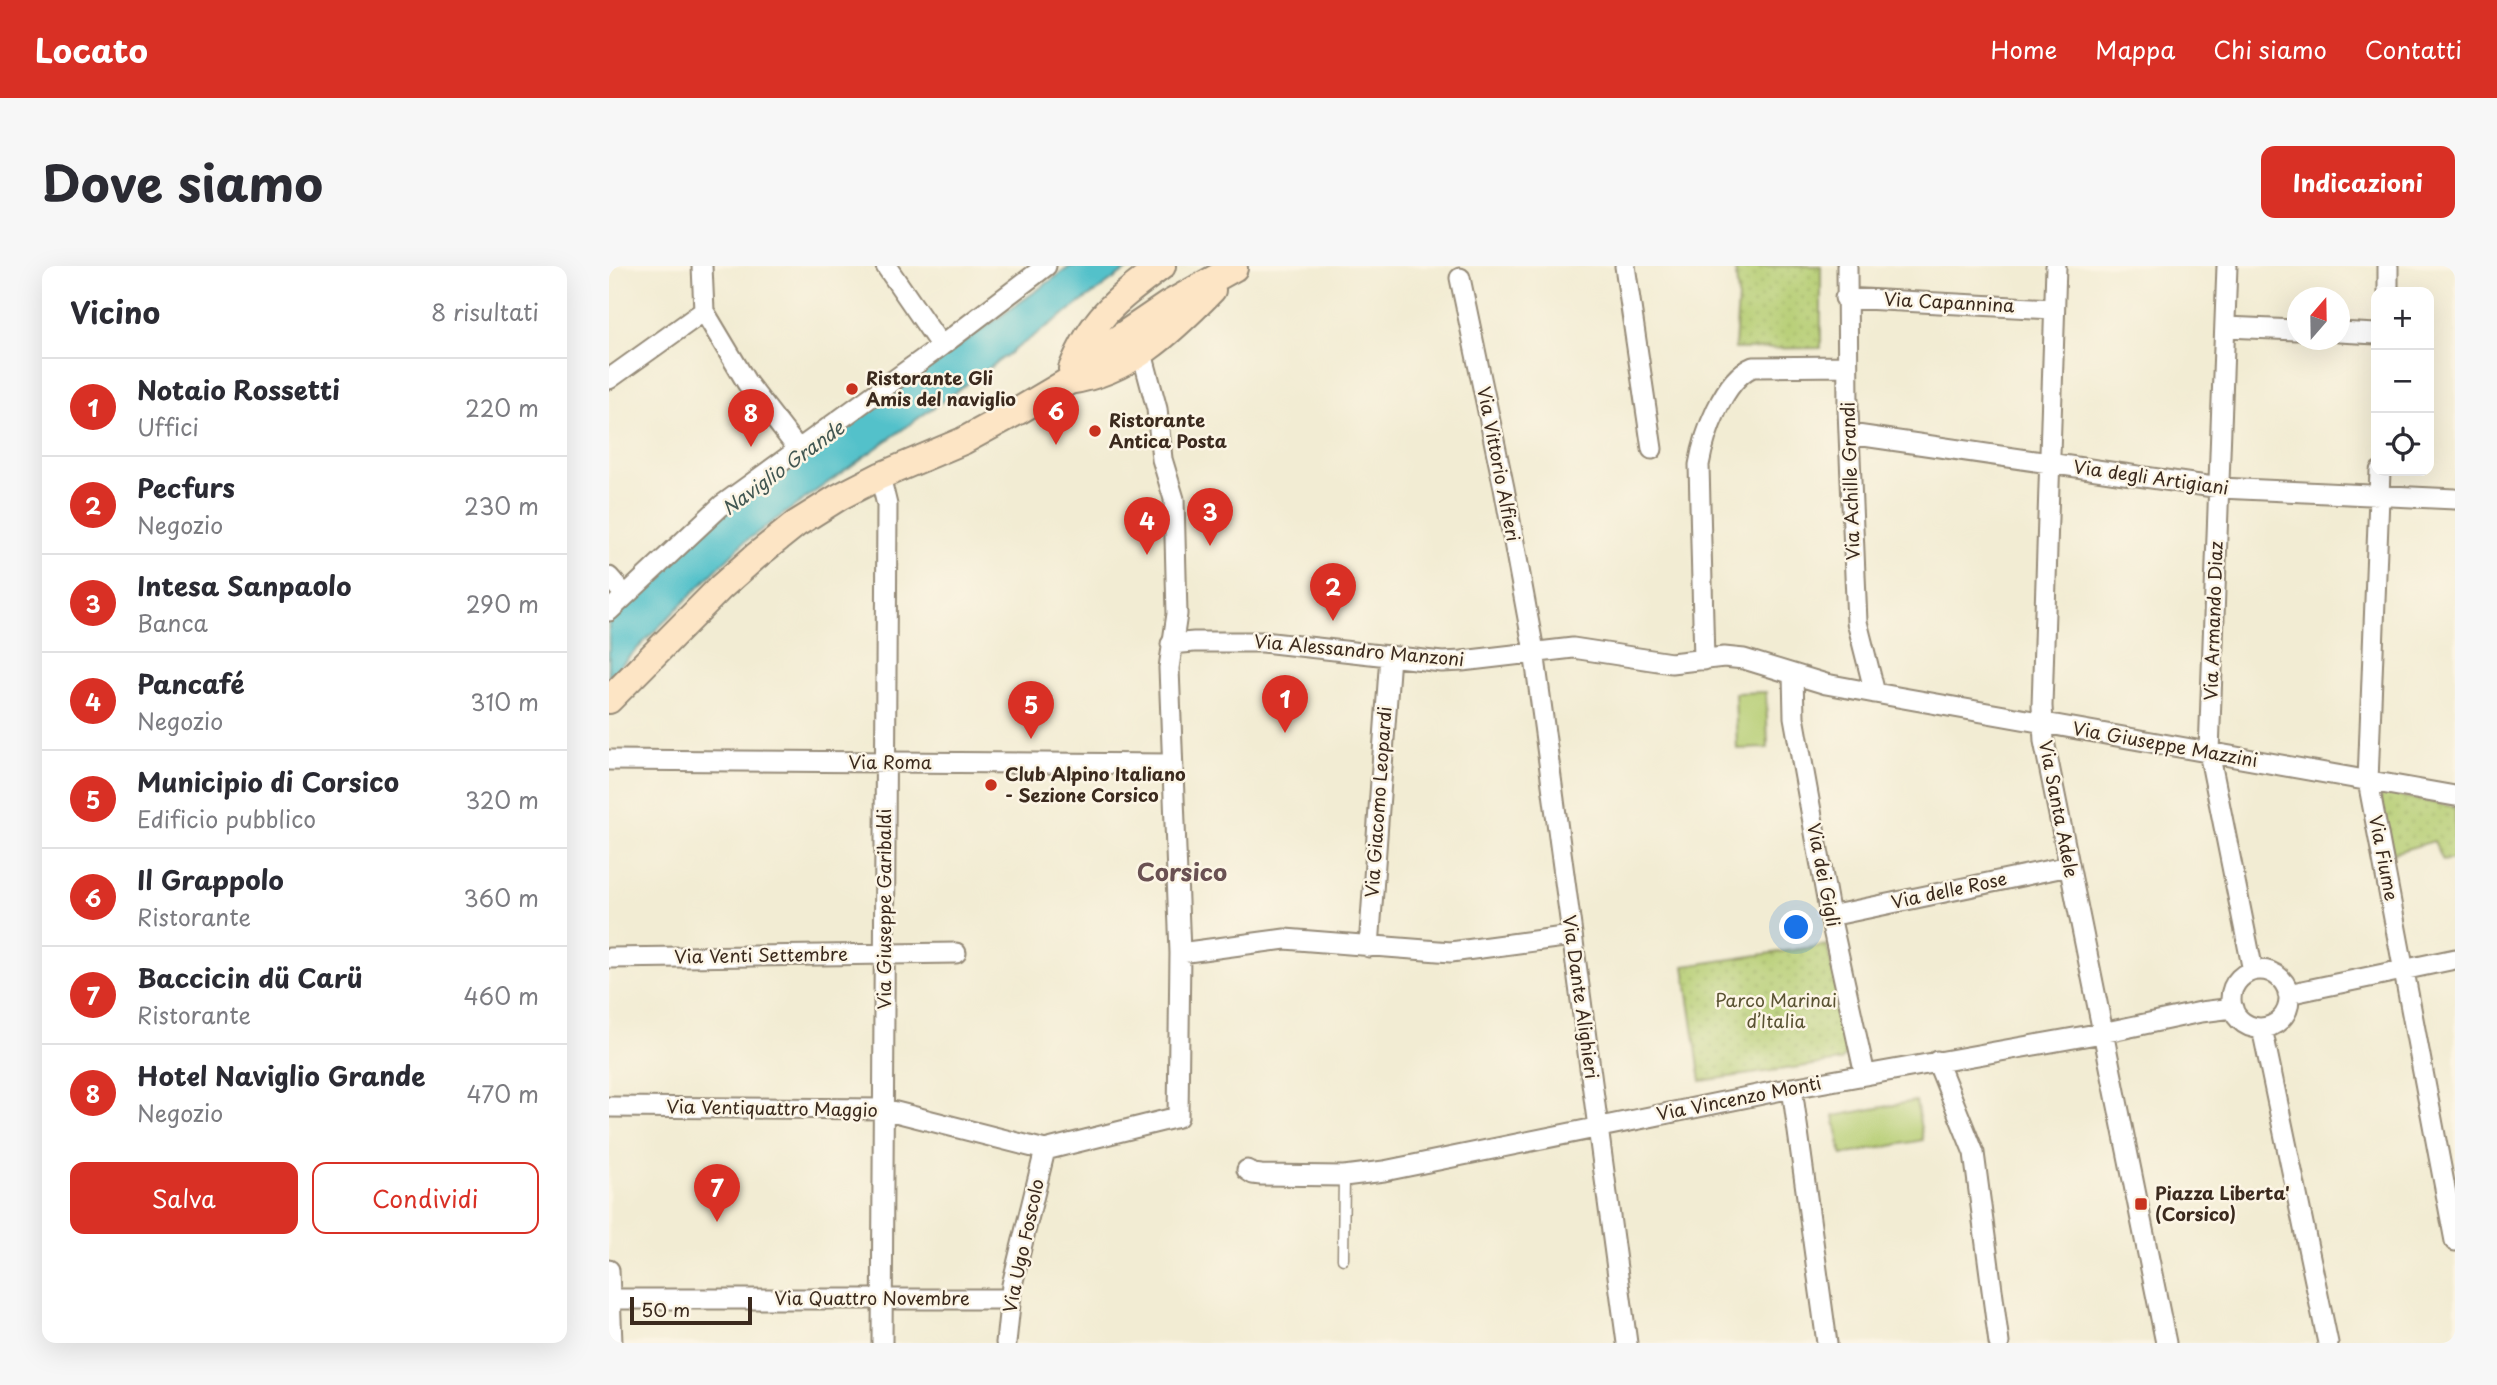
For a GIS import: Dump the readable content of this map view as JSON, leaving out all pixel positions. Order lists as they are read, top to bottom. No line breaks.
{"streets":{"street":["Via Capannina","Via Vittorio Alfieri","Via degli Artigiani","Via Achille Grandi","Via Armando Diaz","Via Alessandro Manzoni","Via Giuseppe Mazzini","Via Roma","Via Giacomo Leopardi","Via Santa Adele","Via Fiume","Via dei Gigli","Via delle Rose","Via Giuseppe Garibaldi","Via Venti Settembre","Via Dante Alighieri","Via Vincenzo Monti","Via Ventiquattro Maggio","Via Ugo Foscolo","Via Quattro Novembre"]},"crossings":[["Via Capannina","Via Achille Grandi"],["Via Capannina","Via Santa Adele"],["Via Vittorio Alfieri","Via Alessandro Manzoni"],["Via Vittorio Alfieri","Via Dante Alighieri"],["Via degli Artigiani","Via Achille Grandi"],["Via degli Artigiani","Via Armando Diaz"],["Via degli Artigiani","Via Santa Adele"],["Via degli Artigiani","Via Fiume"],["Via Achille Grandi","Via Alessandro Manzoni"],["Via Achille Grandi","Via Giuseppe Mazzini"],["Via Armando Diaz","Via Giuseppe Mazzini"],["Via Armando Diaz","Via Vincenzo Monti"],["Via Alessandro Manzoni","Via Giuseppe Mazzini"],["Via Alessandro Manzoni","Via Giacomo Leopardi"],["Via Alessandro Manzoni","Via dei Gigli"],["Via Alessandro Manzoni","Via Dante Alighieri"],["Via Giuseppe Mazzini","Via Santa Adele"],["Via Giuseppe Mazzini","Via Fiume"],["Via Roma","Via Giuseppe Garibaldi"],["Via Santa Adele","Via delle Rose"],["Via Santa Adele","Via Vincenzo Monti"],["Via dei Gigli","Via delle Rose"],["Via dei Gigli","Via Vincenzo Monti"],["Via Giuseppe Garibaldi","Via Venti Settembre"],["Via Giuseppe Garibaldi","Via Ventiquattro Maggio"],["Via Giuseppe Garibaldi","Via Quattro Novembre"],["Via Dante Alighieri","Via Vincenzo Monti"],["Via Ventiquattro Maggio","Via Ugo Foscolo"],["Via Ugo Foscolo","Via Quattro Novembre"]],"districts":["Corsico"],"water":["Naviglio Grande"],"parks":["Parco Marinai d’Italia"],"places":{"other":["Ristorante Gli Amis del naviglio","Ristorante Antica Posta","Club Alpino Italiano - Sezione Corsico"],"transit":["Piazza Liberta' (Corsico)"]},"scale_bar":"50 m","north":"top","page":{"header":"Locato","nav":["Home","Mappa","Chi siamo","Contatti"],"title":"Dove siamo","buttons":["Indicazioni",["Salva","Condividi"]],"heading":["Vicino","8 risultati"],"map_buttons":["+","−"],"list":[{"mark":"1","name":"Notaio Rossetti","note":"Uffici","value":"220 m"},{"mark":"2","name":"Pecfurs","note":"Negozio","value":"230 m"},{"mark":"3","name":"Intesa Sanpaolo","note":"Banca","value":"290 m"},{"mark":"4","name":"Pancafé","note":"Negozio","value":"310 m"},{"mark":"5","name":"Municipio di Corsico","note":"Edificio pubblico","value":"320 m"},{"mark":"6","name":"Il Grappolo","note":"Ristorante","value":"360 m"},{"mark":"7","name":"Baccicin dü Carü","note":"Ristorante","value":"460 m"},{"mark":"8","name":"Hotel Naviglio Grande","note":"Negozio","value":"470 m"}],"pins":["6","8","3","4","2","1","5","7"],"scale":"50 m"}}
